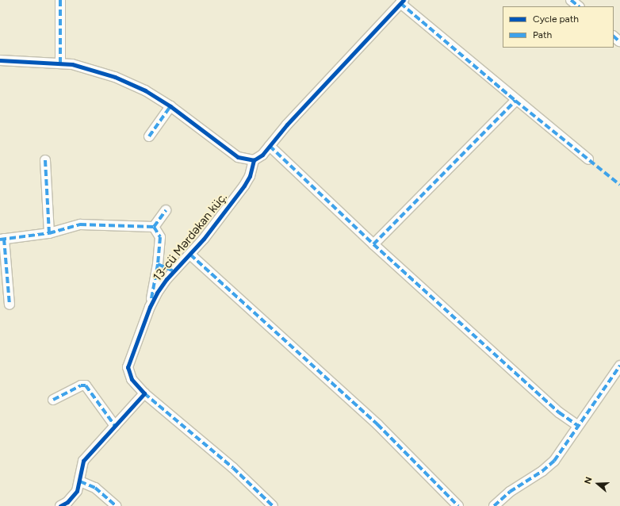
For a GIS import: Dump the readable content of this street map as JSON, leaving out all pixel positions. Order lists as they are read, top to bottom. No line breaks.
{"streets":{"street":["13-cü Mərdəkan küç."]},"legend":["Cycle path","Path"],"north":"left"}
